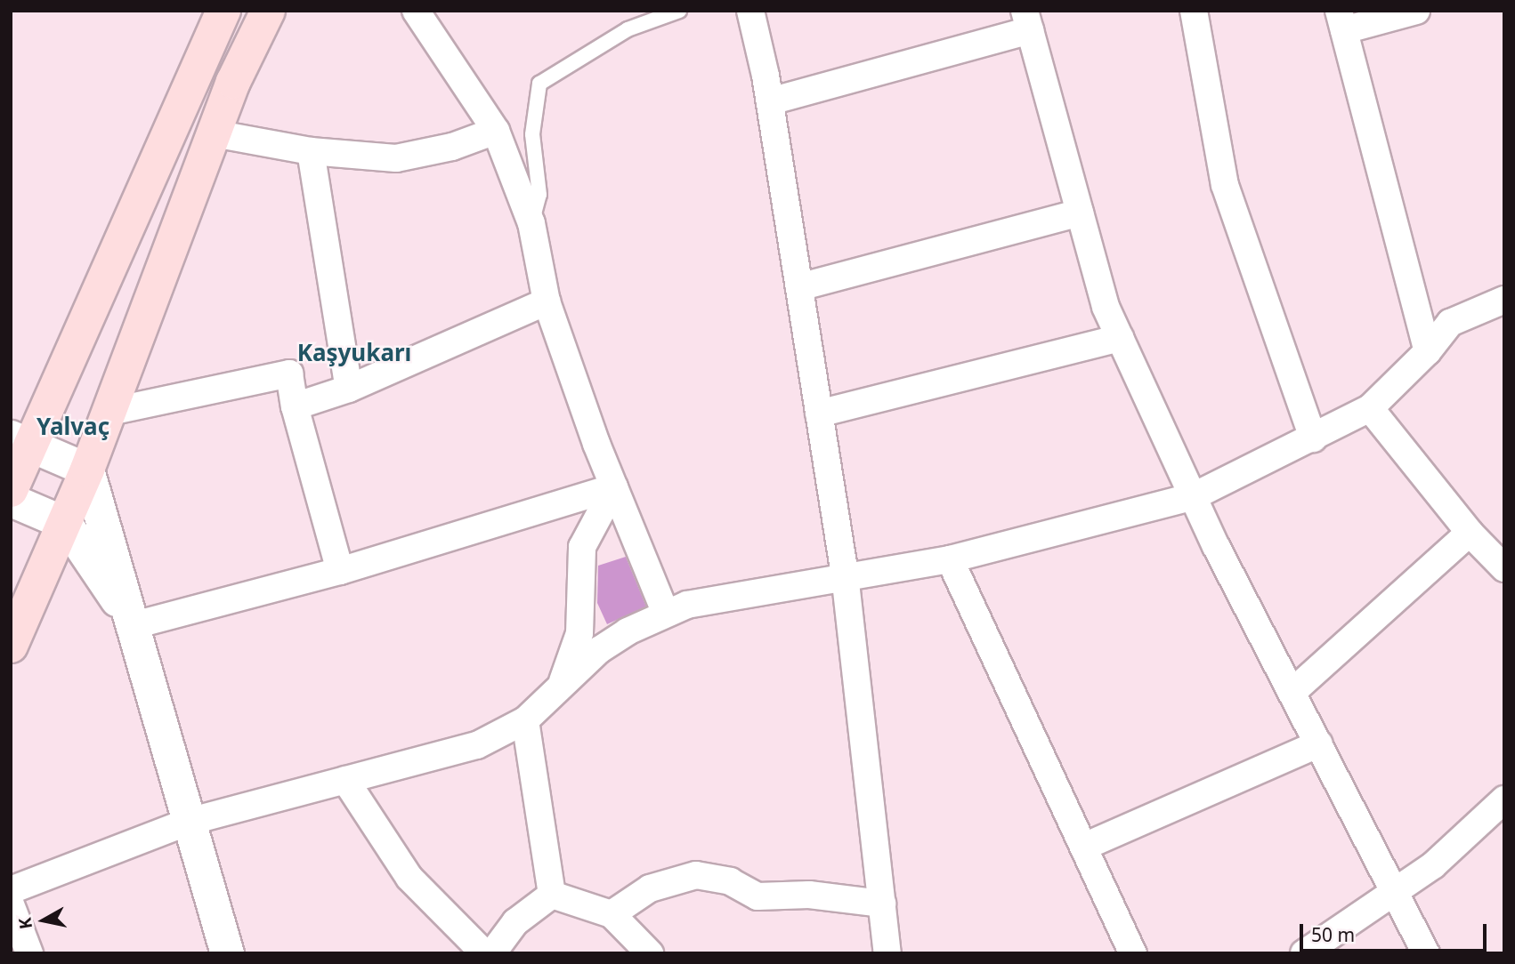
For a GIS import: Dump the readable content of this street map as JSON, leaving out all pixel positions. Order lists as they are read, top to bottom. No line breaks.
{"districts":["Kaşyukarı","Yalvaç"],"scale_bar":"50 m","north":"left"}
